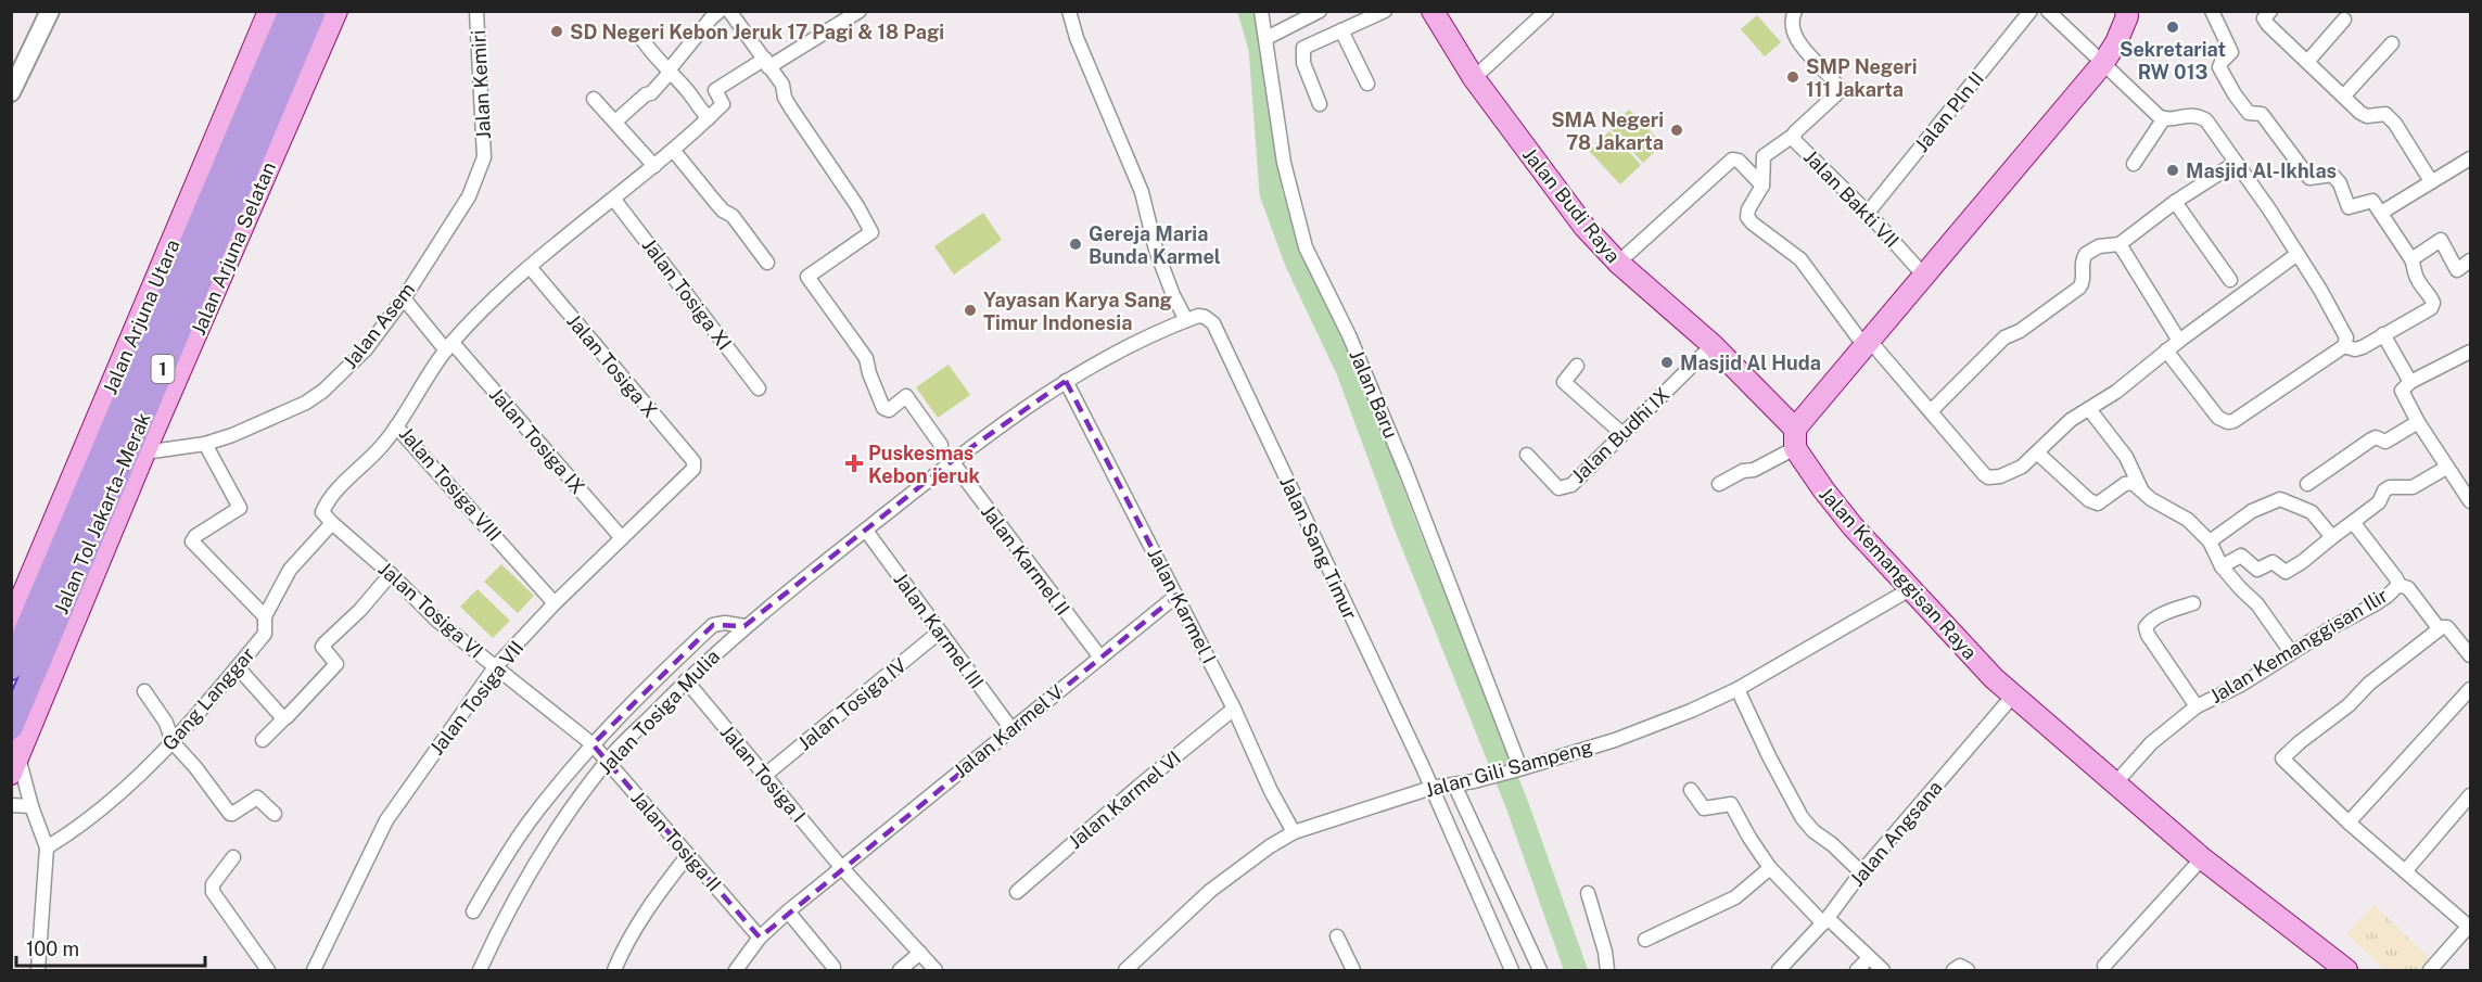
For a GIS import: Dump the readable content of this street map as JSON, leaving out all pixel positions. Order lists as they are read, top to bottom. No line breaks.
{"streets":{"highway":["1","Jalan Tol Jakarta–Merak"],"main road":["Jalan Budi Raya","Jalan Arjuna Selatan","Jalan Arjuna Utara","Jalan Kemanggisan Raya"],"street":["Jalan Kemiri","Jalan Pln II","Jalan Bakti VII","Jalan Tosiga XI","Jalan Asem","Jalan Tosiga X","Jalan Baru","Jalan Budhi IX","Jalan Tosiga IX","Jalan Tosiga VIII","Jalan Sang Timur","Jalan Karmel II","Jalan Karmel I","Jalan Tosiga VI","Jalan Karmel III","Jalan Kemanggisan Ilir","Jalan Tosiga VII","Gang Langgar","Jalan Tosiga IV","Jalan Tosiga Mulia","Jalan Karmel V","Jalan Gili Sampeng","Jalan Tosiga I","Jalan Karmel VI","Jalan Angsana","Jalan Tosiga II"]},"crossings":[["Jalan Kemiri","Jalan Asem"],["Jalan Pln II","Jalan Bakti VII"],["Jalan Budi Raya","Jalan Budhi IX"],["Jalan Budi Raya","Jalan Kemanggisan Raya"],["Jalan Arjuna Selatan","Jalan Asem"],["Jalan Tosiga XI","Jalan Tosiga VIII"],["Jalan Asem","Jalan Tosiga IX"],["Jalan Tosiga X","Jalan Tosiga VIII"],["Jalan Tosiga X","Jalan Tosiga VII"],["Jalan Baru","Jalan Gili Sampeng"],["Jalan Tosiga IX","Jalan Tosiga VIII"],["Jalan Tosiga IX","Jalan Tosiga VII"],["Jalan Tosiga VIII","Jalan Tosiga VII"],["Jalan Sang Timur","Jalan Tosiga Mulia"],["Jalan Sang Timur","Jalan Gili Sampeng"],["Jalan Karmel II","Jalan Tosiga Mulia"],["Jalan Karmel II","Jalan Karmel V"],["Jalan Kemanggisan Raya","Jalan Kemanggisan Ilir"],["Jalan Kemanggisan Raya","Jalan Gili Sampeng"],["Jalan Kemanggisan Raya","Jalan Angsana"],["Jalan Karmel I","Jalan Tosiga Mulia"],["Jalan Karmel I","Jalan Karmel V"],["Jalan Karmel I","Jalan Gili Sampeng"],["Jalan Karmel I","Jalan Karmel VI"],["Jalan Tosiga VI","Jalan Tosiga VII"],["Jalan Tosiga VI","Gang Langgar"],["Jalan Tosiga VI","Jalan Tosiga Mulia"],["Jalan Tosiga VI","Jalan Tosiga II"],["Jalan Karmel III","Jalan Tosiga IV"],["Jalan Karmel III","Jalan Tosiga Mulia"],["Jalan Karmel III","Jalan Karmel V"],["Jalan Tosiga IV","Jalan Tosiga I"],["Jalan Tosiga Mulia","Jalan Tosiga I"],["Jalan Tosiga Mulia","Jalan Tosiga II"],["Jalan Karmel V","Jalan Tosiga I"],["Jalan Karmel V","Jalan Tosiga II"]],"places":{"other":["Sekretariat RW 013","SD Negeri Kebon Jeruk 17 Pagi & 18 Pagi","SMP Negeri 111 Jakarta","SMA Negeri 78 Jakarta","Masjid Al-Ikhlas","Gereja Maria Bunda Karmel","Yayasan Karya Sang Timur Indonesia","Masjid Al Huda"],"health":["Puskesmas Kebon jeruk"]},"scale_bar":"100 m"}
